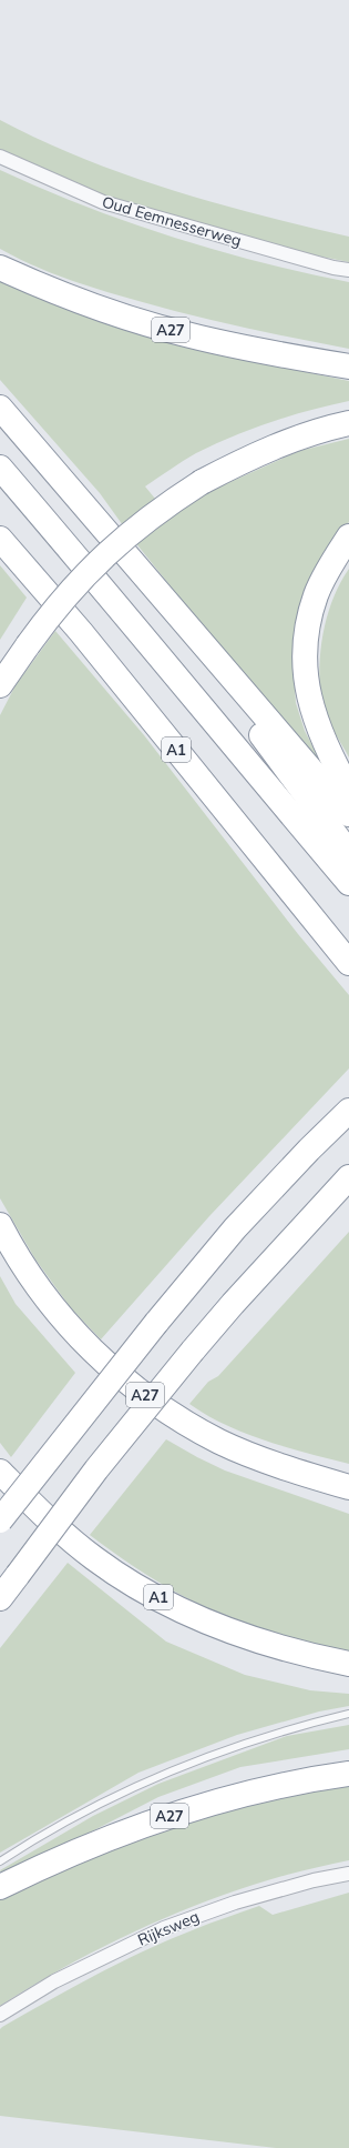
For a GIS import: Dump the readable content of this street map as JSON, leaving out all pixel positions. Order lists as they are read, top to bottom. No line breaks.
{"streets":{"highway":["A27","A1"],"street":["Oud Eemnesserweg","Rijksweg"]}}
